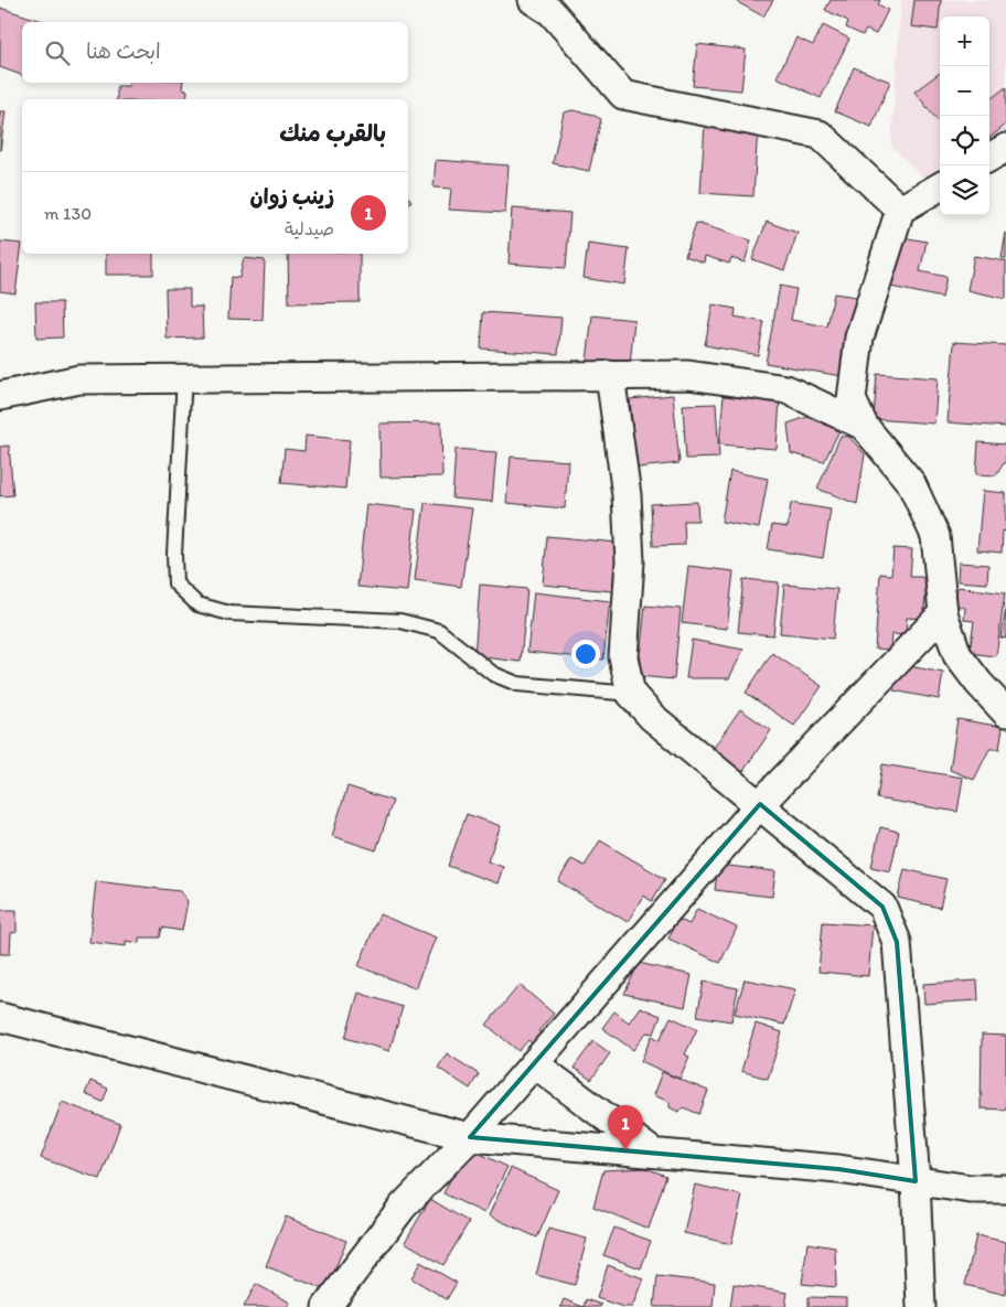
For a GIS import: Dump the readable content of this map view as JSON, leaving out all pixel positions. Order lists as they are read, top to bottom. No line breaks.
{"page":{"map_buttons":["+","−"],"search":"ابحث هنا","heading":"بالقرب منك","list":[{"mark":"1","name":"زينب زوان","note":"صيدلية","value":"130 m"}],"pins":"1"}}
